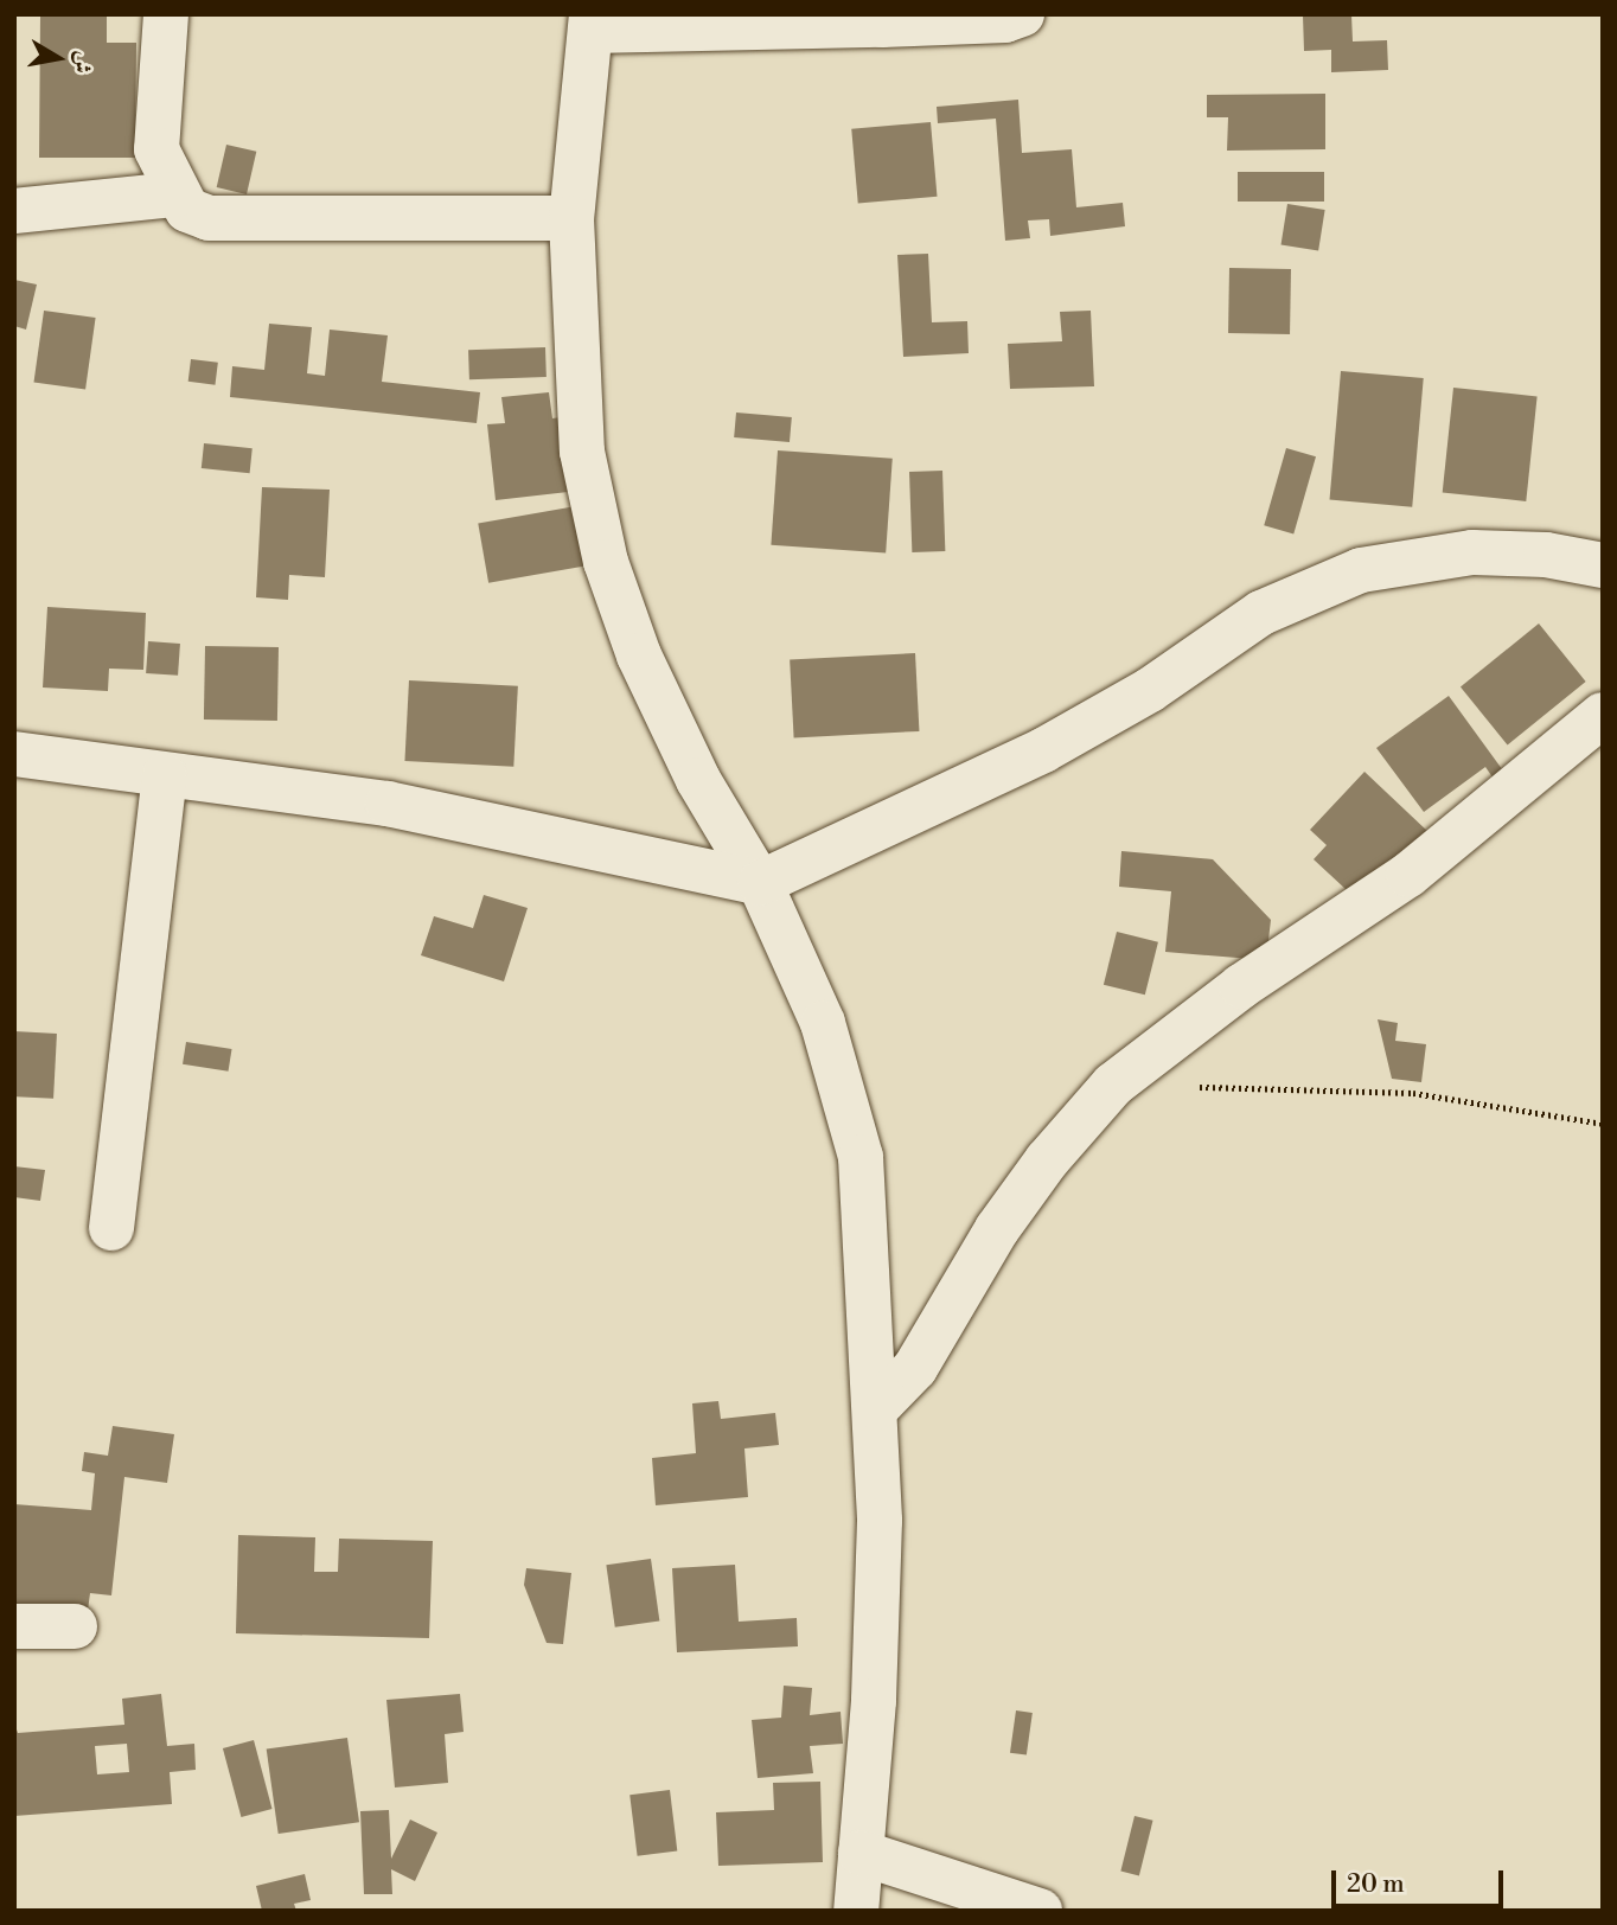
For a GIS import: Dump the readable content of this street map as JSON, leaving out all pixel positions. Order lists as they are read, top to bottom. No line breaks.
{"scale_bar":"20 m","north":"right"}
